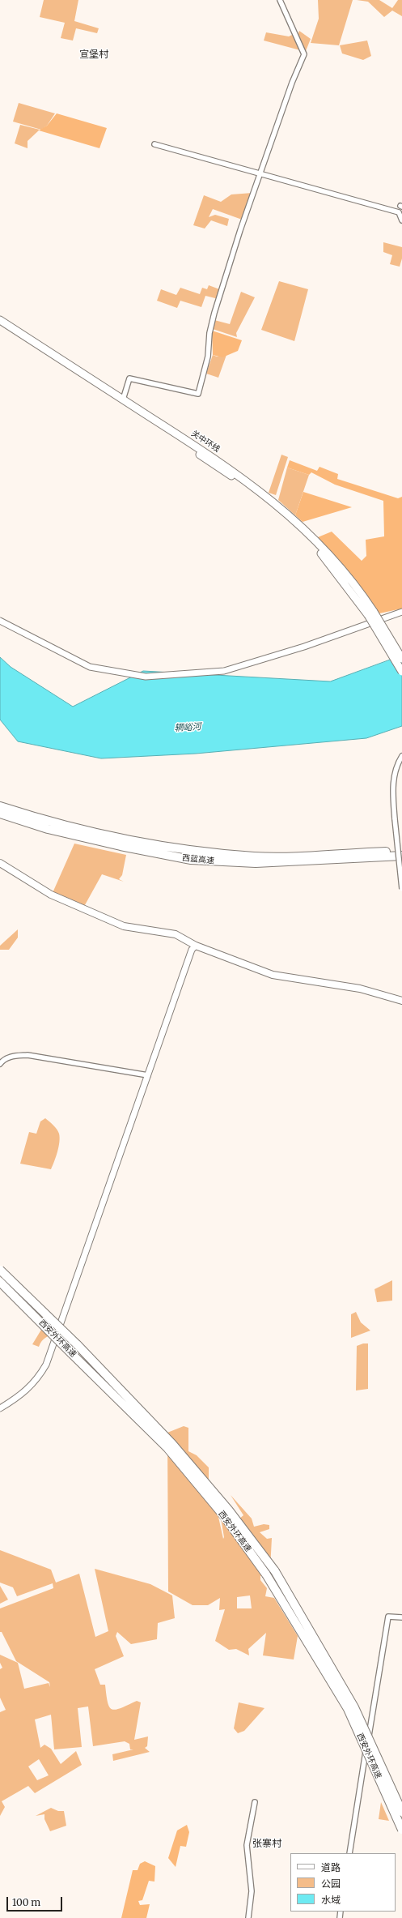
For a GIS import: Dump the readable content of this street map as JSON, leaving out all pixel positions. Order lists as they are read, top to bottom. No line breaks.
{"streets":{"highway":["关中环线","西蓝高速","西安外环高速"]},"districts":["宣堡村","张寨村"],"water":["辋峪河"],"legend":["道路","公园","水域"],"scale_bar":"100 m"}
